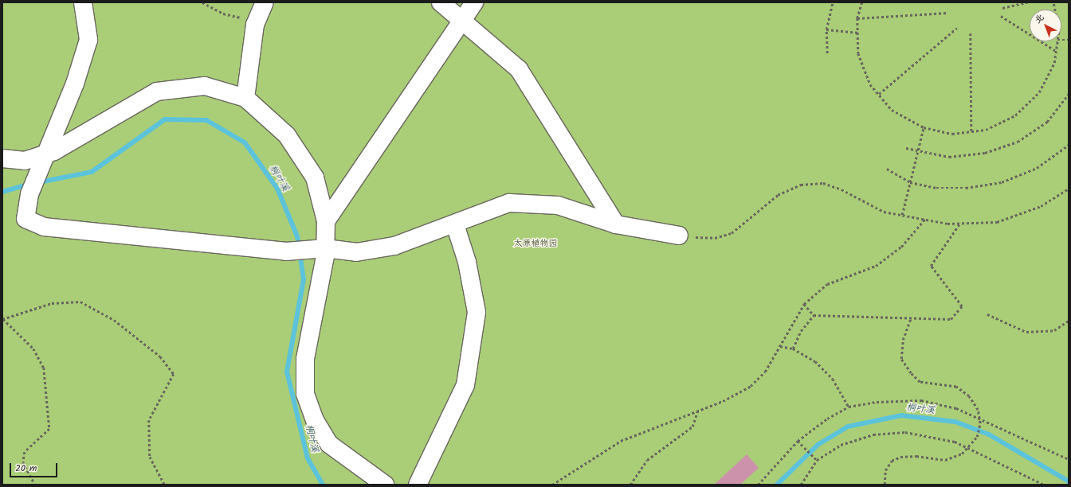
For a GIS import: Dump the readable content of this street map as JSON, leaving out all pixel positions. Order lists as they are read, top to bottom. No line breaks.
{"water":["桐叶溪"],"parks":["太原植物园"],"scale_bar":"20 m","north":"top left"}
